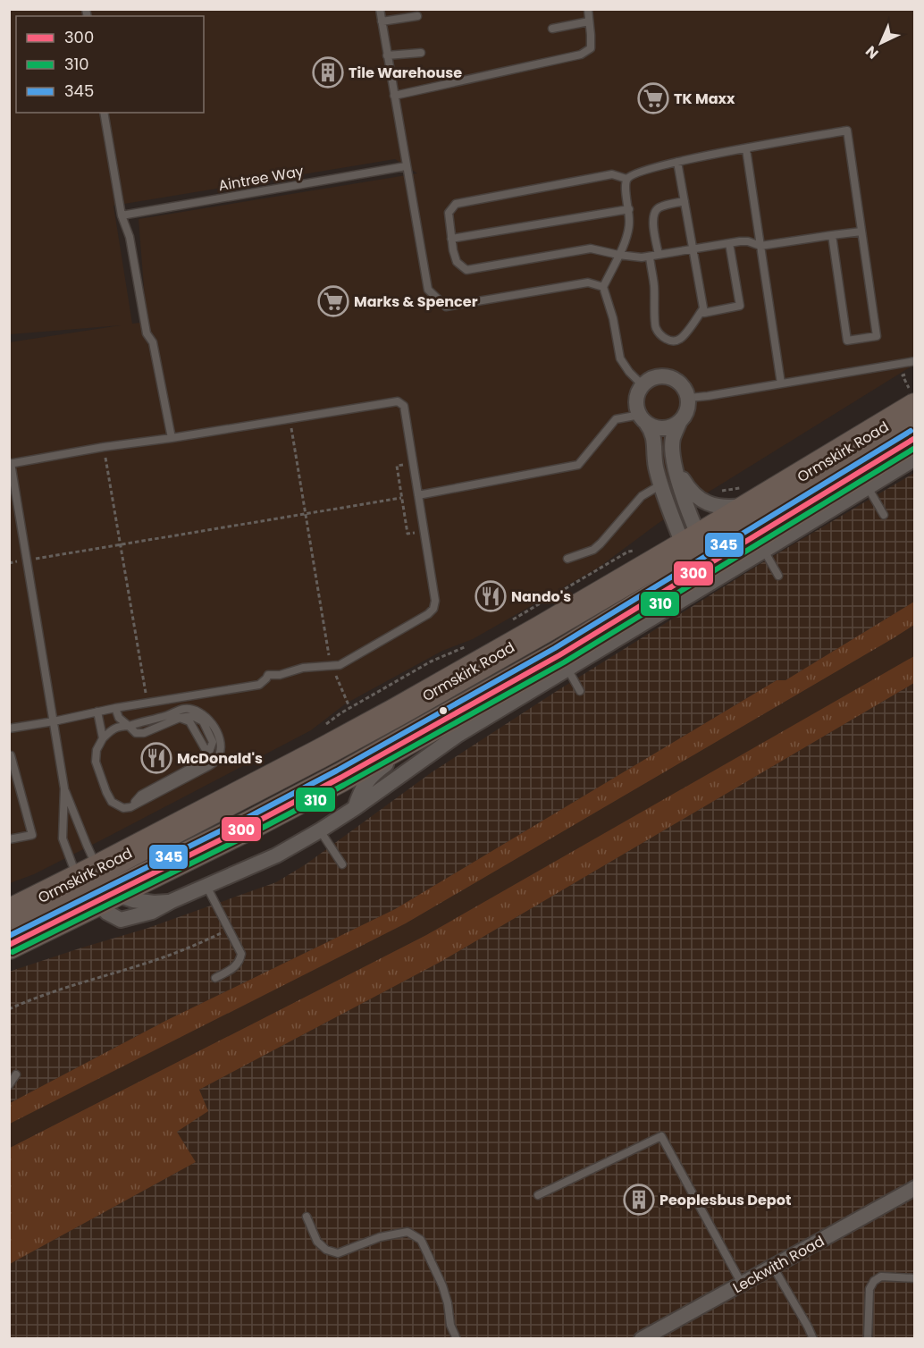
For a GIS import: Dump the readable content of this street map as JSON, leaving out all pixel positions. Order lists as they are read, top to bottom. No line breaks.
{"streets":{"highway":["Ormskirk Road"],"street":["Leckwith Road"],"lane":["Aintree Way"]},"places":{"building":["Tile Warehouse","Peoplesbus Depot"],"supermarket":["TK Maxx","Marks & Spencer"],"restaurant":["Nando's","McDonald's"]},"lines":["transit line 345","transit line 300","transit line 310"],"legend":["300","310","345"],"north":"bottom left"}
